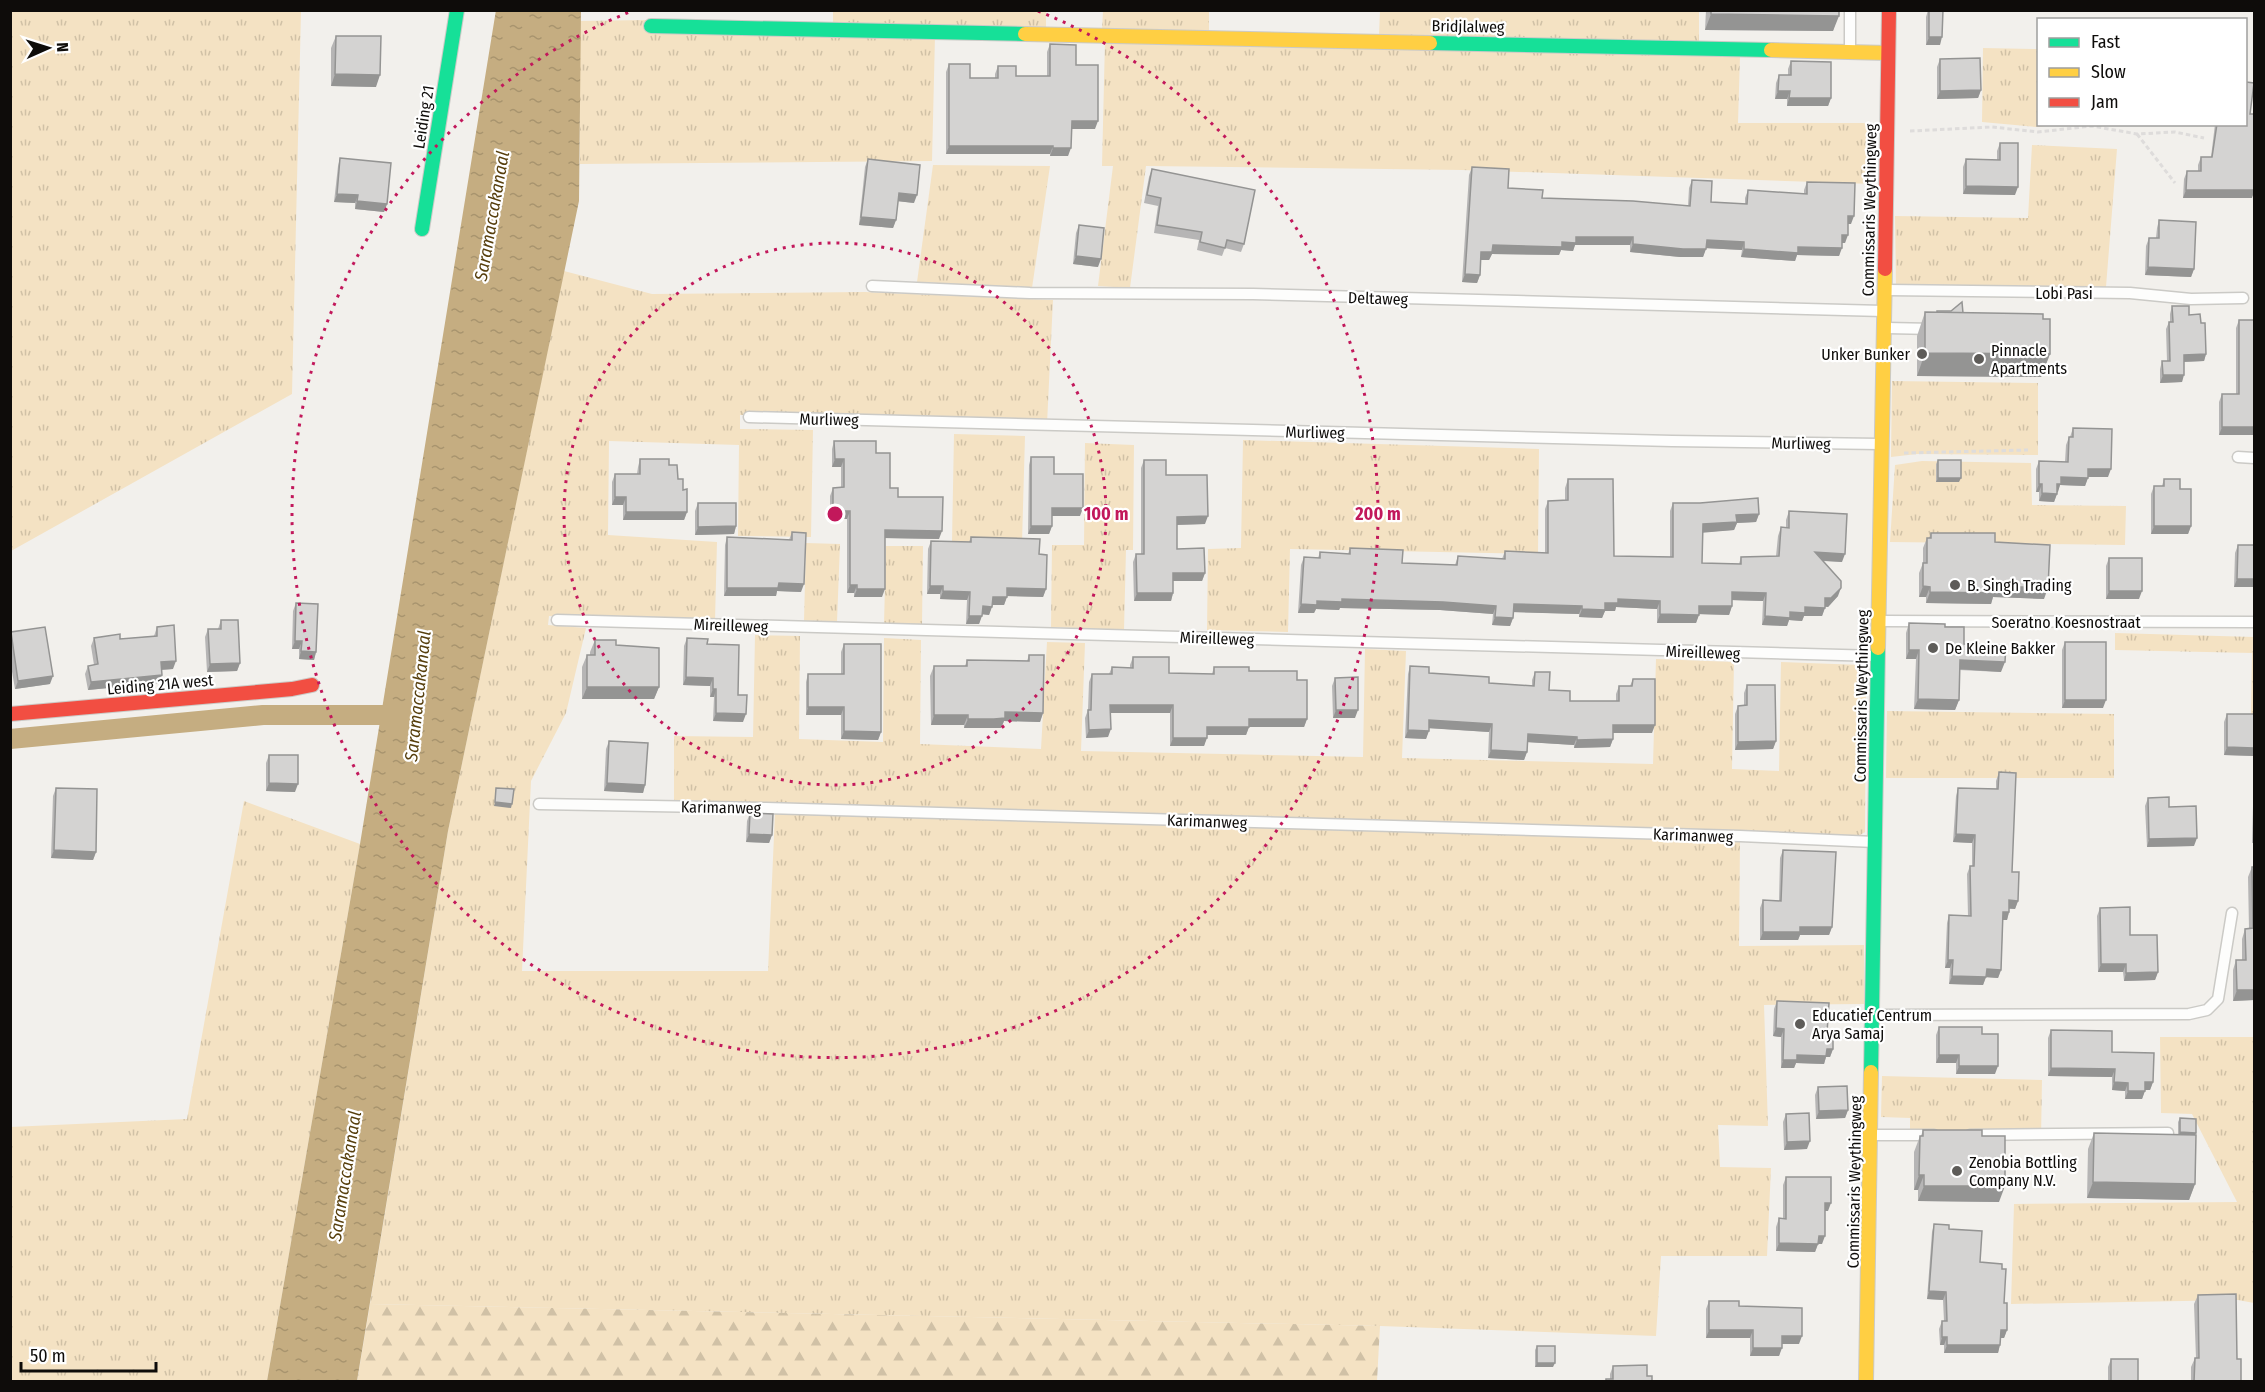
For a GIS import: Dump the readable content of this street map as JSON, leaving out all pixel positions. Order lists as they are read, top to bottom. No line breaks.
{"streets":{"street":["Bridjlalweg","Leiding 21","Commissaris Weythingweg","Leiding 21A west"],"lane":["Lobi Pasi","Deltaweg","Murliweg","Soeratno Koesnostraat","Mireilleweg","Karimanweg"]},"crossings":[["Bridjlalweg","Commissaris Weythingweg"],["Commissaris Weythingweg","Lobi Pasi"],["Commissaris Weythingweg","Deltaweg"],["Commissaris Weythingweg","Murliweg"],["Commissaris Weythingweg","Soeratno Koesnostraat"],["Commissaris Weythingweg","Mireilleweg"],["Commissaris Weythingweg","Karimanweg"]],"water":["Saramaccakanaal"],"places":["Unker Bunker","Pinnacle Apartments","B. Singh Trading","De Kleine Bakker","Educatief Centrum Arya Samaj","Zenobia Bottling Company N.V."],"legend":["Fast","Slow","Jam"],"scale_bar":"50 m","north":"right","rings":["100 m","200 m"]}
